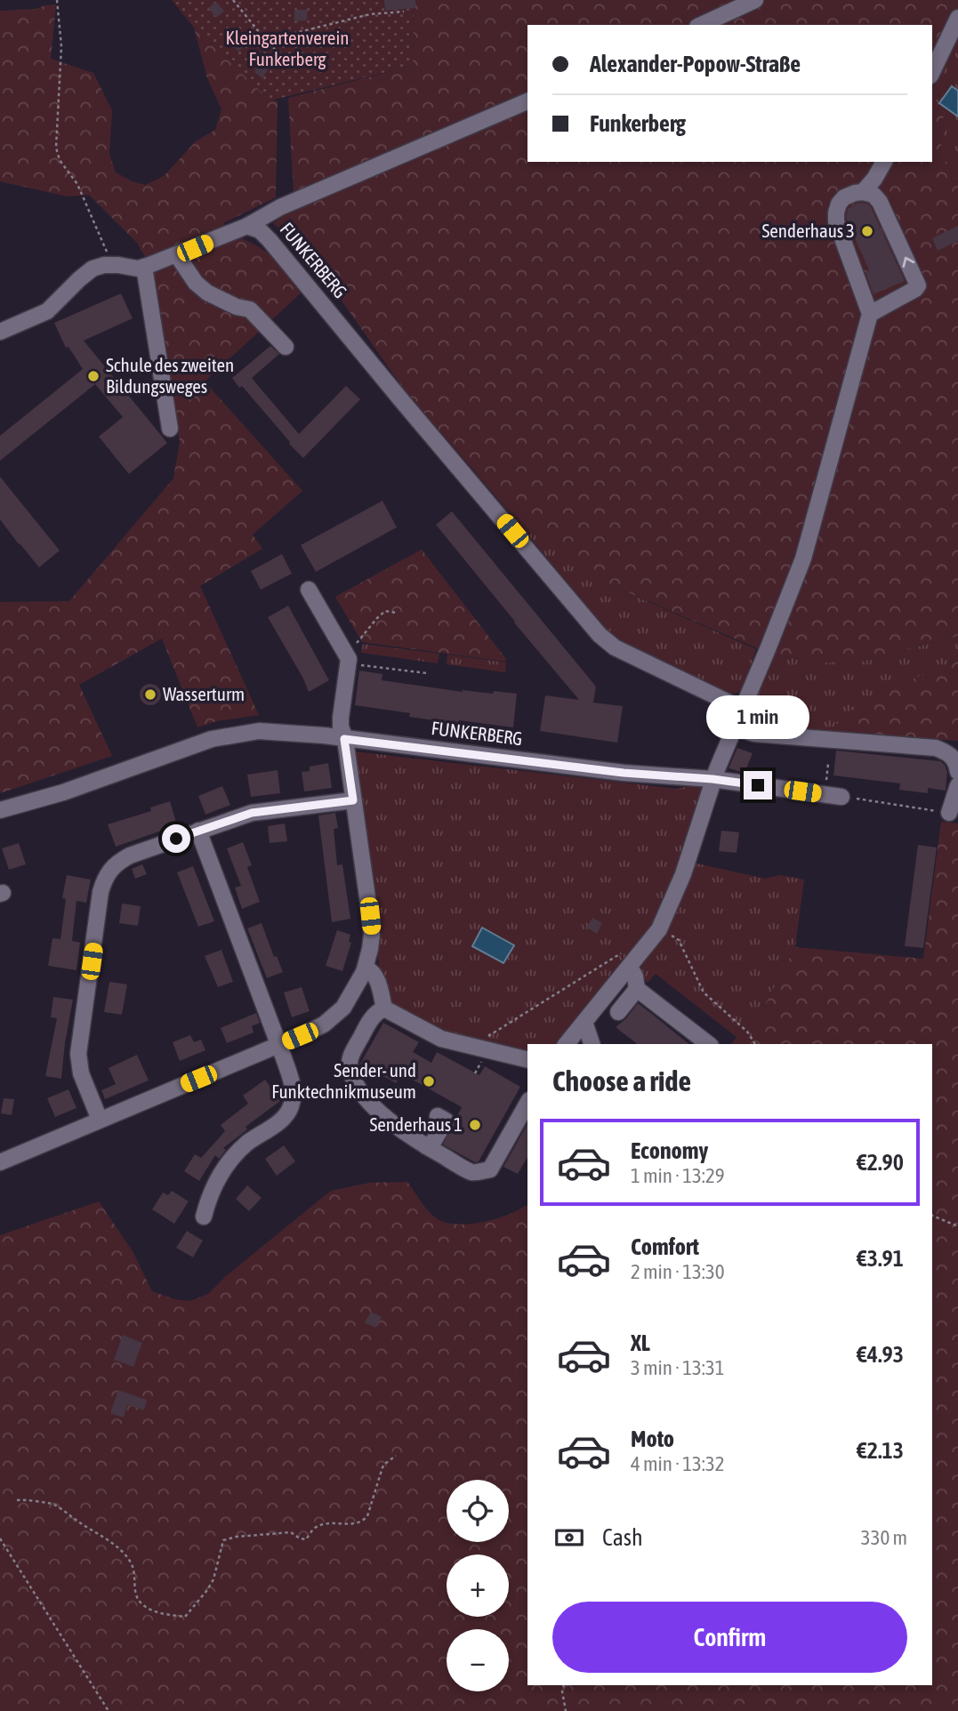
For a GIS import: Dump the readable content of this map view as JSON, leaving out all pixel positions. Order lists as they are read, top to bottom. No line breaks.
{"streets":{"street":["FUNKERBERG"]},"parks":["Kleingartenverein Funkerberg"],"places":["Senderhaus 3","Schule des zweiten Bildungsweges","Wasserturm","Sender- und Funktechnikmuseum","Senderhaus 1"],"page":{"banner":["Alexander-Popow-Straße","Funkerberg"],"bubble":"1 min","heading":"Choose a ride","list":[{"name":"Economy","note":"1 min · 13:29","value":"€2.90"},{"name":"Comfort","note":"2 min · 13:30","value":"€3.91"},{"name":"XL","note":"3 min · 13:31","value":"€4.93"},{"name":"Moto","note":"4 min · 13:32","value":"€2.13"}],"map_buttons":["+","−"],"pay":["Cash","330 m"],"buttons":"Confirm"}}
